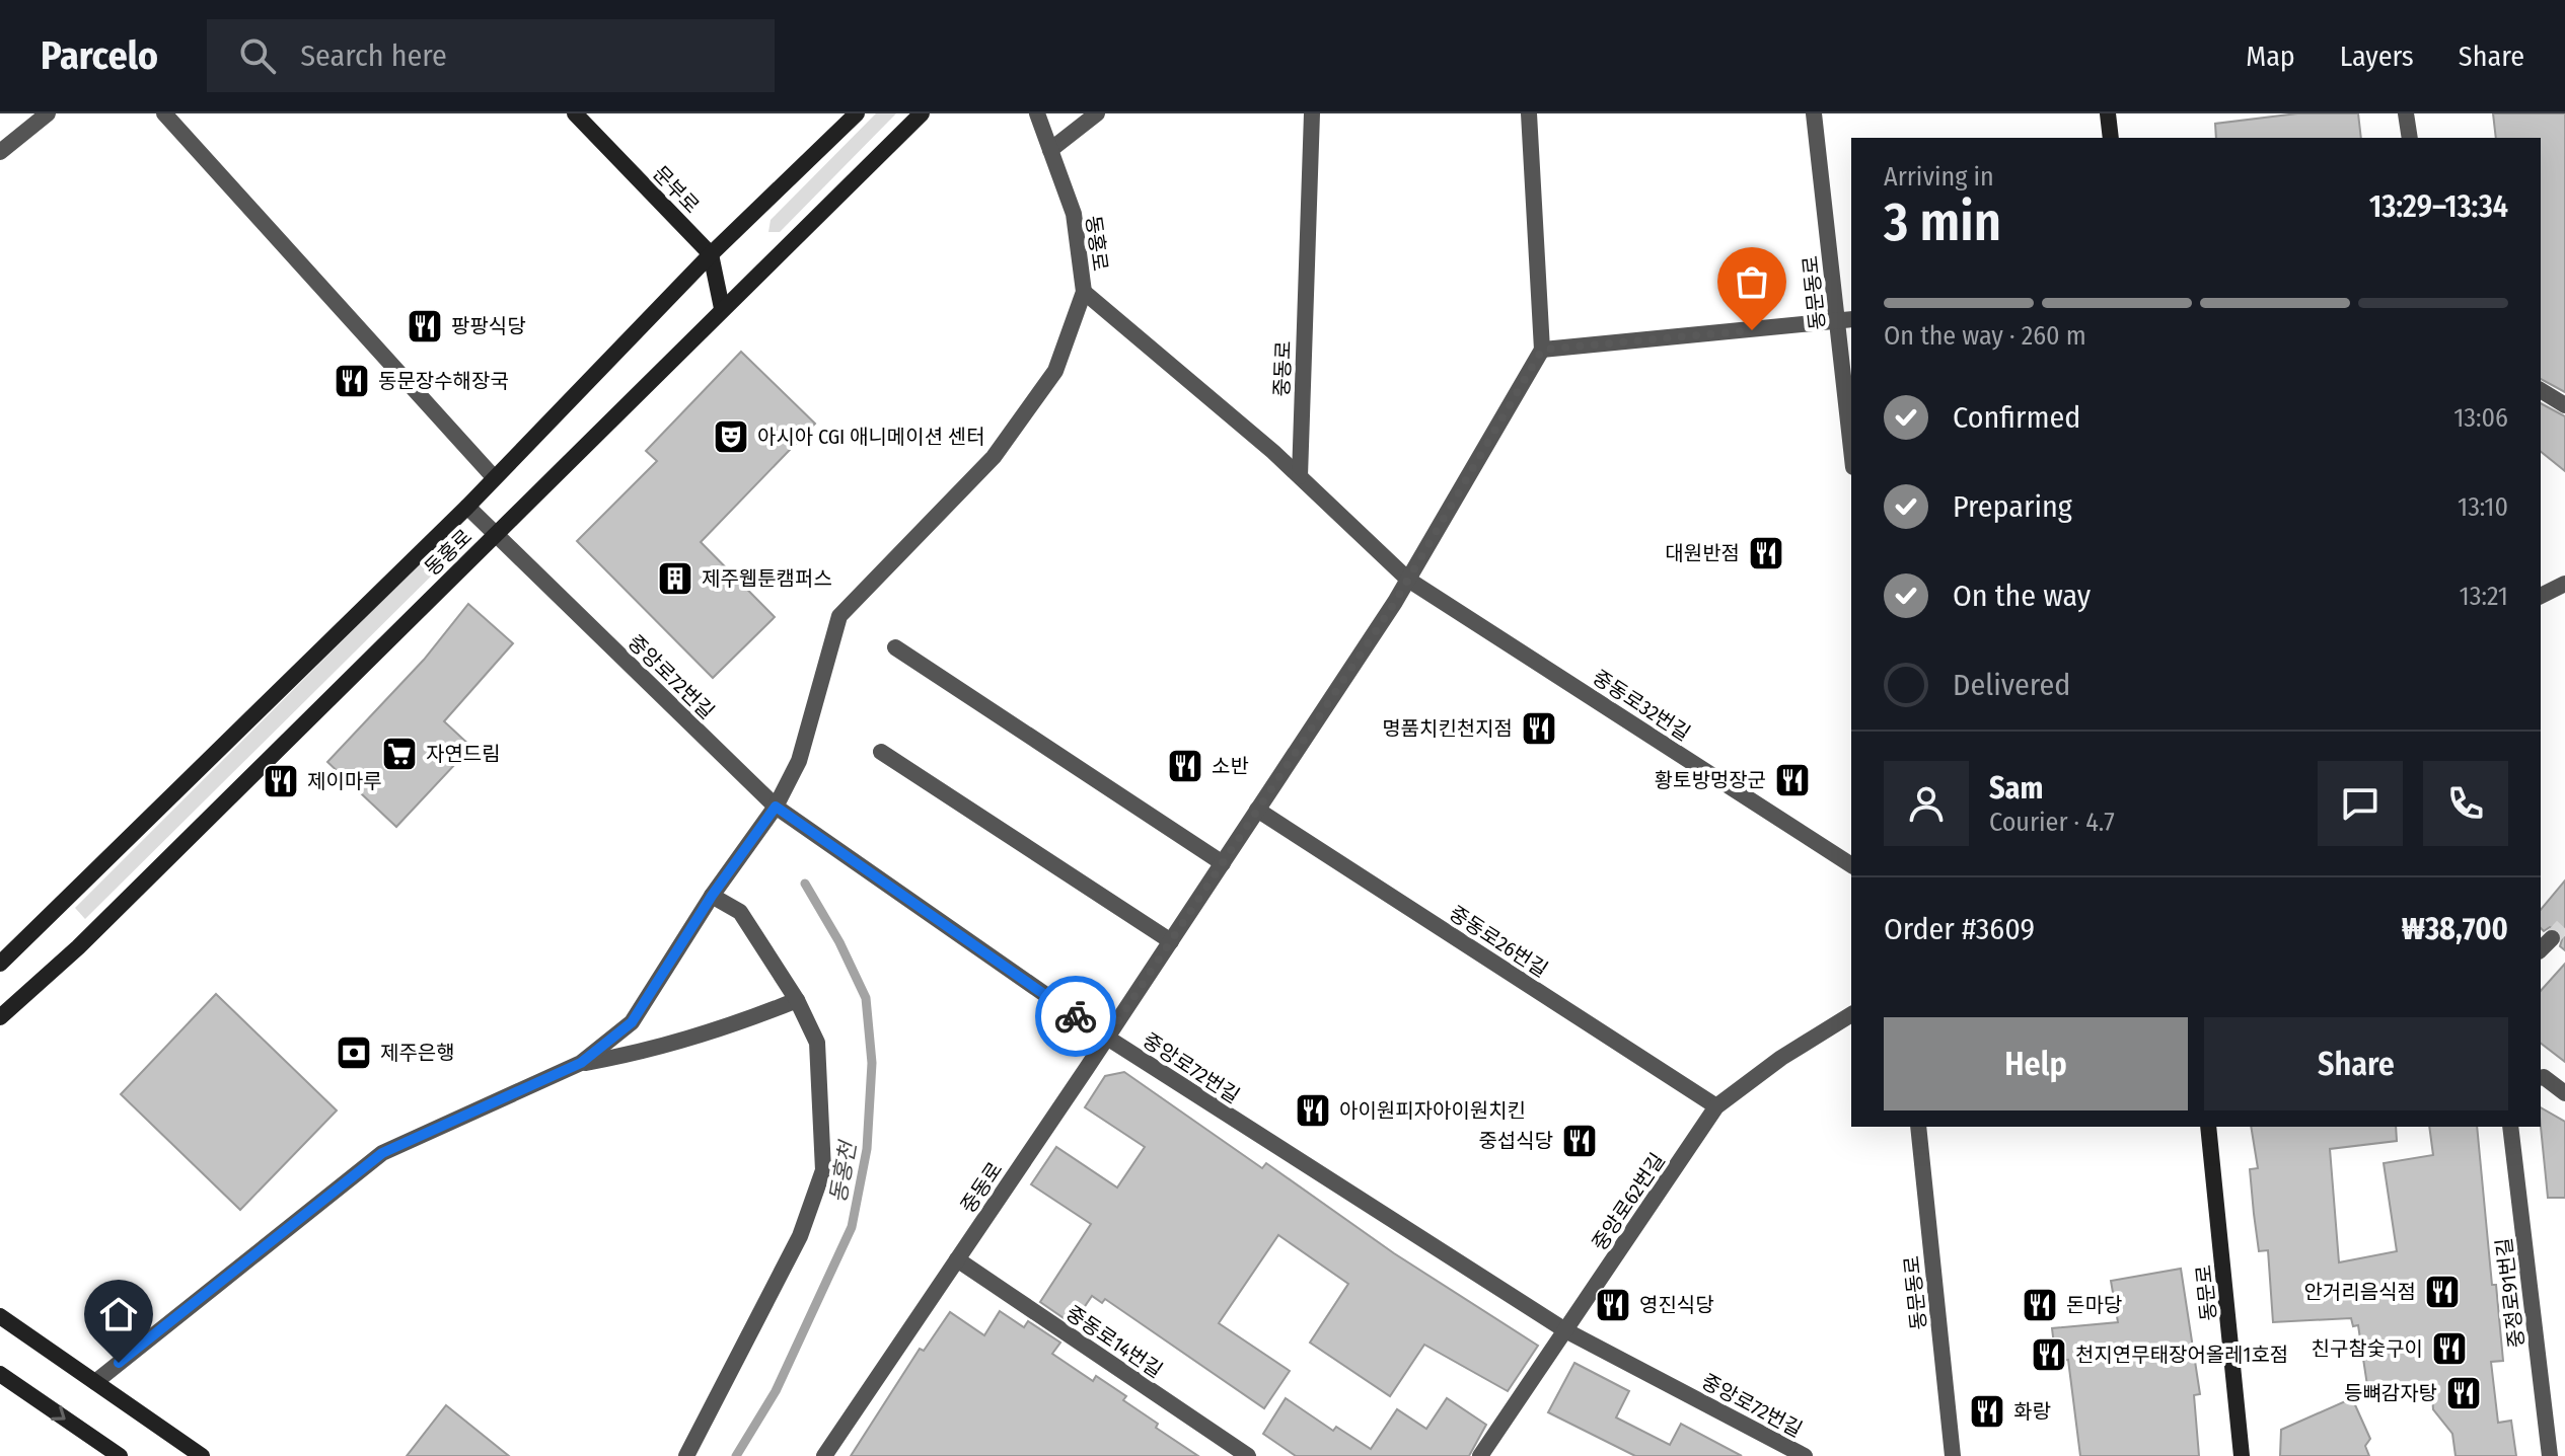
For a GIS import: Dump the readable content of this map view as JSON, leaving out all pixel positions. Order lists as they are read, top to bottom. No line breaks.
{"streets":{"main road":["문부로","동홍로","동문로"],"street":["동문동로","중동로","중앙로72번길","중동로32번길","중동로26번길","중앙로62번길","중정로91번길","중동로14번길"]},"crossings":[["문부로","동홍로"],["동홍로","중앙로72번길"],["중동로","중앙로72번길"],["중동로","중동로32번길"],["중동로","중동로26번길"],["중동로","중동로14번길"],["중앙로72번길","중앙로62번길"],["중동로26번길","중앙로62번길"]],"water":["동홍천"],"places":{"restaurant":["팡팡식당","동문장수해장국","대원반점","명품치킨천지점","소반","황토방멍장군","제이마루","아이원피자아이원치킨","중섭식당","안거리음식점","영진식당","돈마당","친구참숯구이","천지연무태장어올레1호점","등뼈감자탕","화랑"],"theatre":["아시아 CGI 애니메이션 센터"],"building":["제주웹툰캠퍼스"],"supermarket":["자연드림"],"bank":["제주은행"]},"page":{"header":"Parcelo","search":"Search here","nav":["Map","Layers","Share"],"heading":["3 min","Arriving in","13:29–13:34"],"panel":["Sam","Courier · 4.7","Order #3609","₩38,700"],"bar":"On the way · 260 m","list":[["Confirmed","13:06"],["Preparing","13:10"],["On the way","13:21"],"Delivered"],"buttons":["Help","Share"]}}
